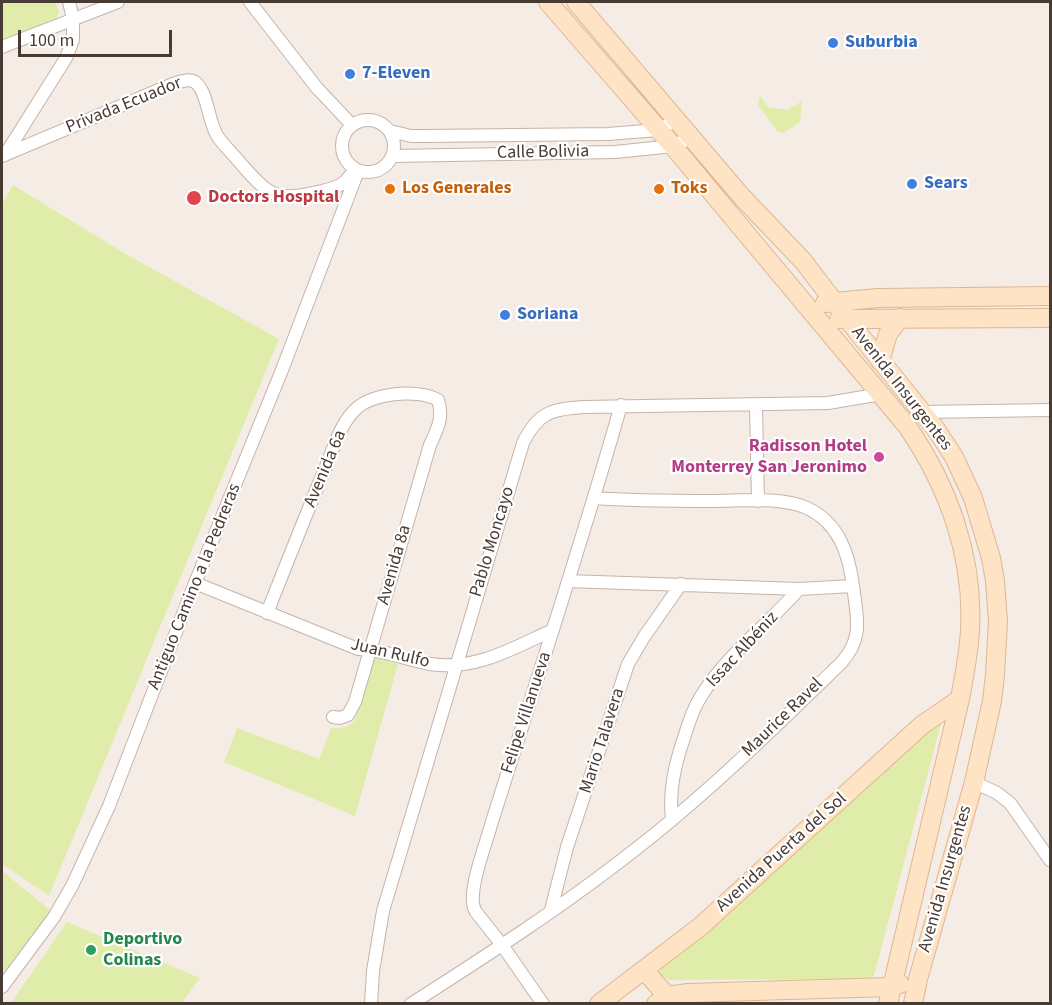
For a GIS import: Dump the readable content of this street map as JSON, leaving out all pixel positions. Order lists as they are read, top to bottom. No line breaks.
{"streets":{"main road":["Avenida Insurgentes","Avenida Puerta del Sol"],"street":["Privada Ecuador","Calle Bolivia","Avenida 6a","Pablo Moncayo","Avenida 8a","Antiguo Camino a la Pedreras","Issac Albéniz","Juan Rulfo","Felipe Villanueva","Maurice Ravel","Mario Talavera"]},"crossings":[["Privada Ecuador","Calle Bolivia"],["Privada Ecuador","Antiguo Camino a la Pedreras"],["Calle Bolivia","Avenida Insurgentes"],["Calle Bolivia","Antiguo Camino a la Pedreras"],["Avenida Insurgentes","Pablo Moncayo"],["Avenida Insurgentes","Avenida Puerta del Sol"],["Avenida 6a","Avenida 8a"],["Avenida 6a","Juan Rulfo"],["Pablo Moncayo","Juan Rulfo"],["Pablo Moncayo","Felipe Villanueva"],["Avenida 8a","Juan Rulfo"],["Antiguo Camino a la Pedreras","Juan Rulfo"],["Issac Albéniz","Maurice Ravel"],["Juan Rulfo","Felipe Villanueva"],["Felipe Villanueva","Maurice Ravel"],["Maurice Ravel","Mario Talavera"]],"places":["Suburbia","7-Eleven","Sears","Los Generales","Toks","Doctors Hospital","Soriana","Radisson Hotel Monterrey San Jeronimo","Deportivo Colinas"],"scale_bar":"100 m"}
